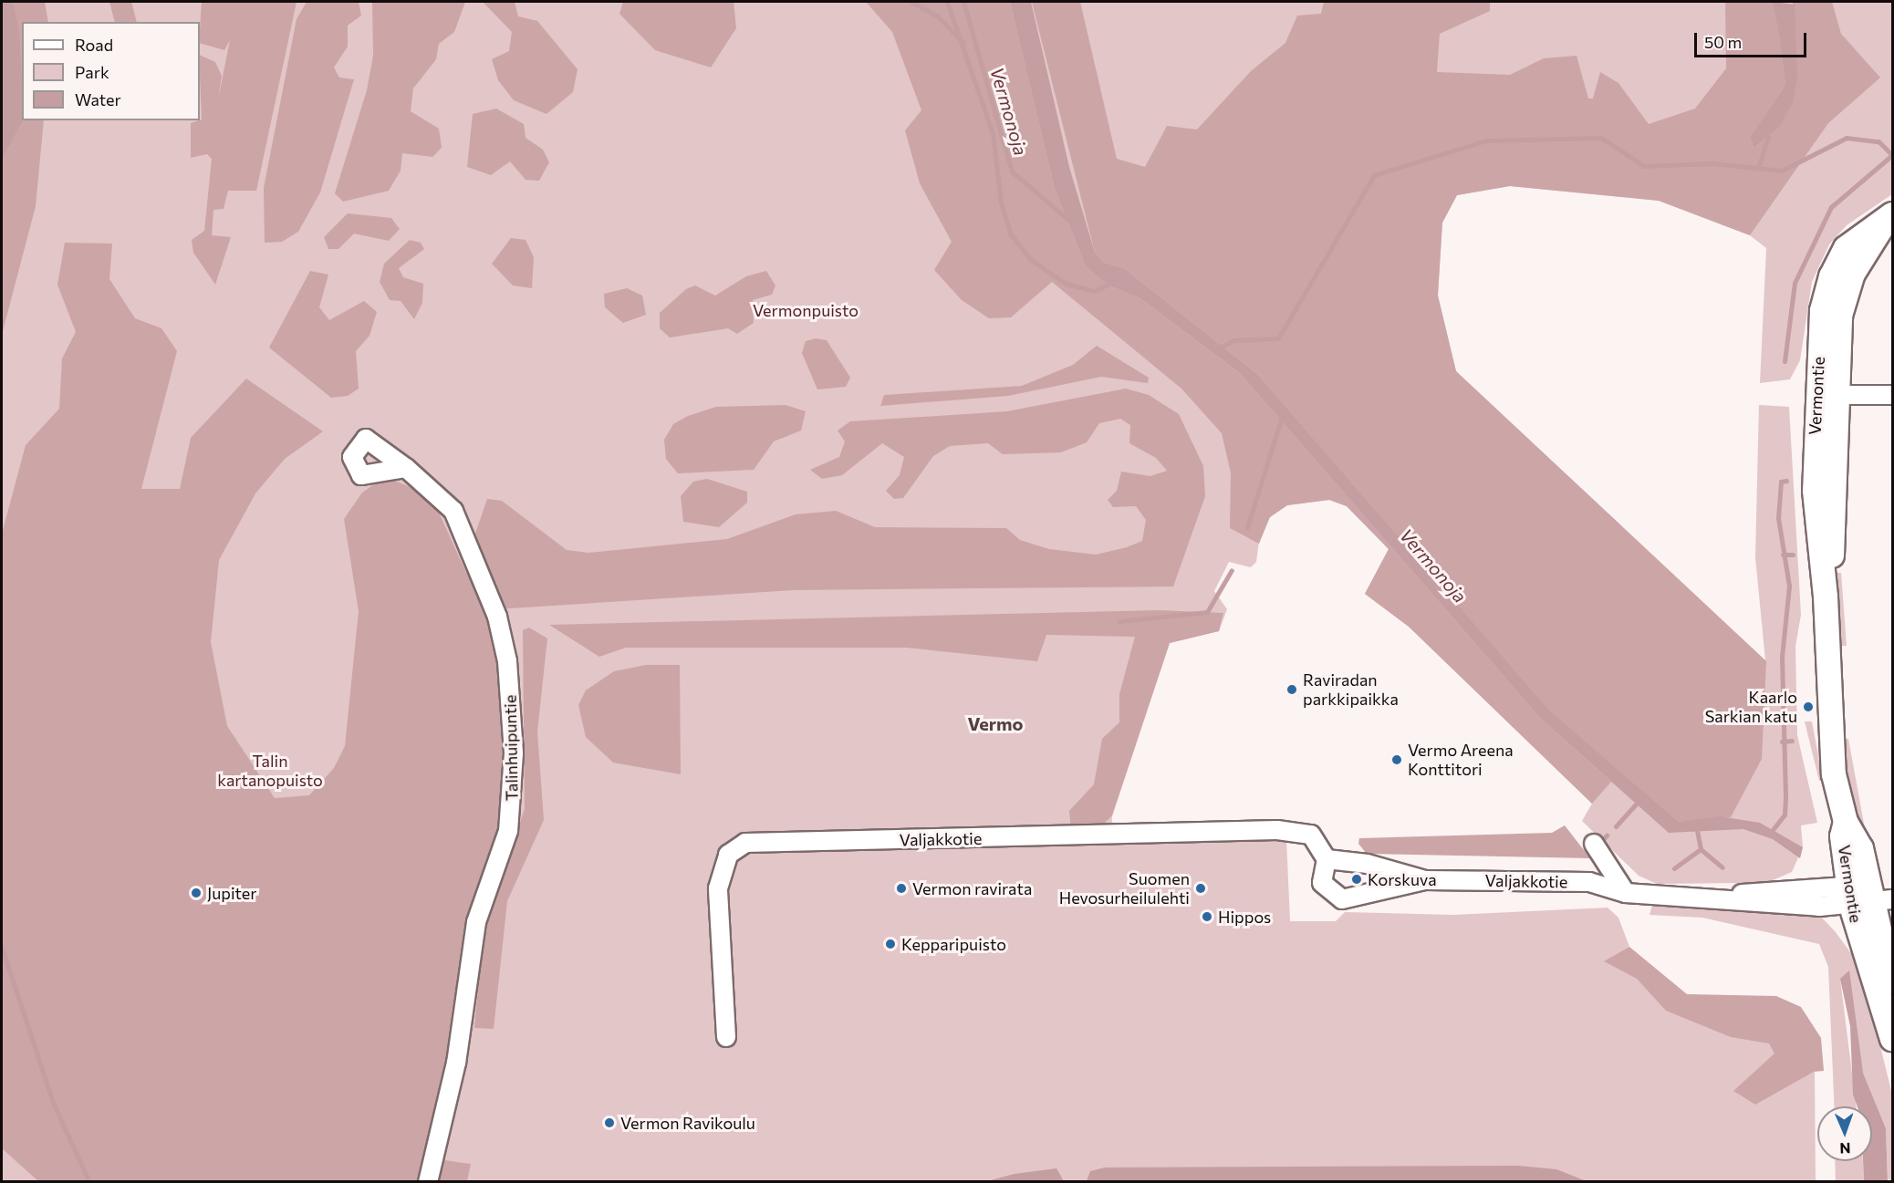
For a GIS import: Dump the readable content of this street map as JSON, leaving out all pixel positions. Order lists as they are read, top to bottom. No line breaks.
{"streets":{"main road":["Vermontie"],"street":["Talinhuipuntie","Valjakkotie"]},"crossings":[["Vermontie","Valjakkotie"]],"districts":["Vermo"],"water":["Vermonoja"],"parks":["Vermonpuisto","Talin kartanopuisto"],"places":["Raviradan parkkipaikka","Kaarlo Sarkian katu","Vermo Areena Konttitori","Korskuva","Vermon ravirata","Suomen Hevosurheilulehti","Jupiter","Hippos","Kepparipuisto","Vermon Ravikoulu"],"legend":["Road","Park","Water"],"scale_bar":"50 m","north":"bottom"}
